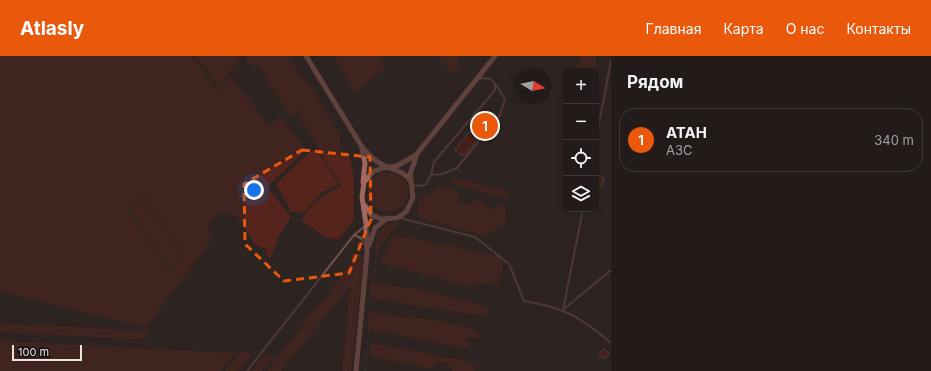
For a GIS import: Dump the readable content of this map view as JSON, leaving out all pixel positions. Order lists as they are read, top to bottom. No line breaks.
{"scale_bar":"100 m","north":"right","page":{"header":"Atlasly","nav":["Главная","Карта","О нас","Контакты"],"heading":"Рядом","map_buttons":["+","−"],"list":[{"mark":"1","name":"АТАН","note":"АЗС","value":"340 m"}],"pins":"1","scale":"100 m"}}
